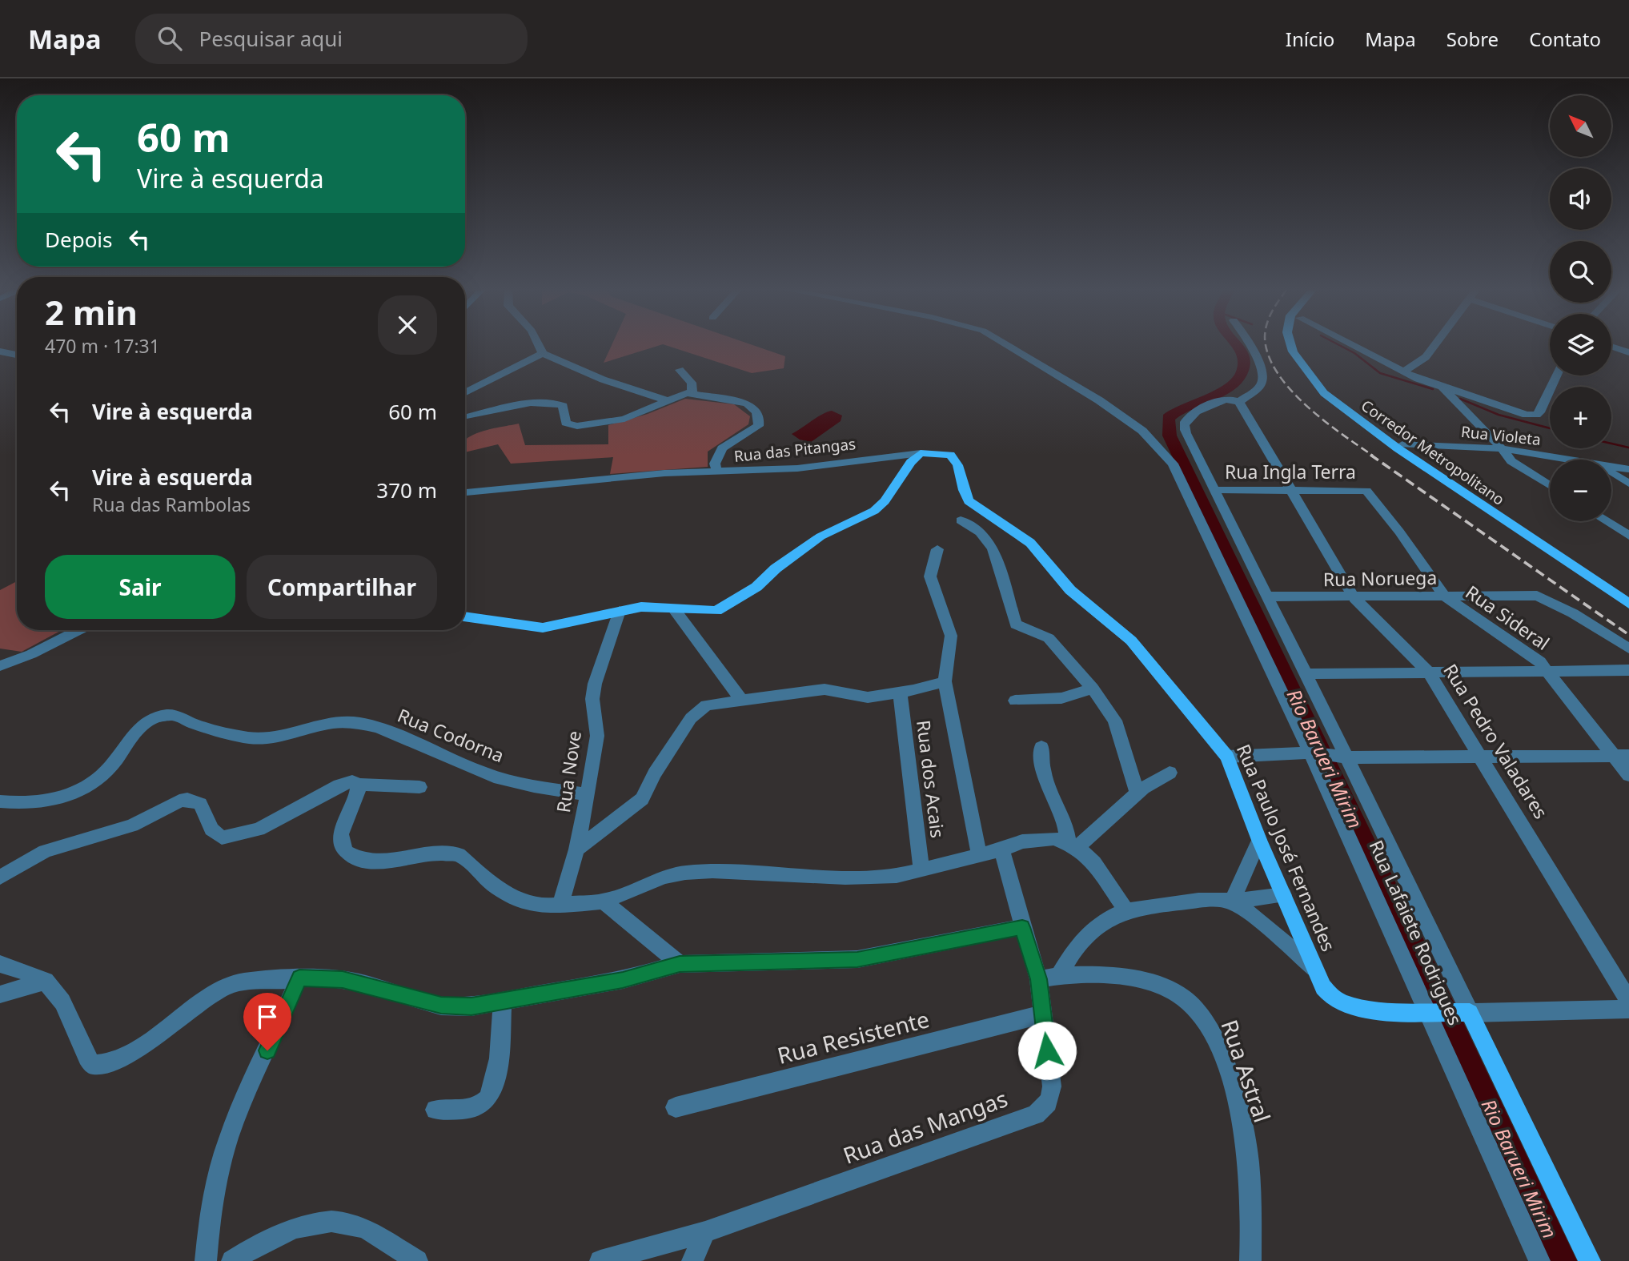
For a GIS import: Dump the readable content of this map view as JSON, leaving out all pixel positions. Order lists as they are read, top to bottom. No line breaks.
{"streets":{"main road":["Corredor Metropolitano","Rua Paulo José Fernandes","Rua Lafaiete Rodrigues"],"street":["Rua Violeta","Rua das Pitangas","Rua Ingla Terra","Rua Noruega","Rua Sideral","Rua Codorna","Rua Pedro Valadares","Rua Nove","Rua dos Acais","Rua Resistente","Rua Astral","Rua das Mangas"]},"crossings":[["Rua das Pitangas","Rua Paulo José Fernandes"],["Rua Ingla Terra","Rua Sideral"],["Rua Ingla Terra","Rua Pedro Valadares"],["Rua Noruega","Rua Sideral"],["Rua Noruega","Rua Pedro Valadares"],["Rua Codorna","Rua Nove"],["Rua Paulo José Fernandes","Rua Lafaiete Rodrigues"],["Rua Resistente","Rua das Mangas"],["Rua Astral","Rua das Mangas"]],"water":["Rio Barueri Mirim"],"north":"top left","page":{"header":"Mapa","search":"Pesquisar aqui","nav":["Início","Mapa","Sobre","Contato"],"map_buttons":["+","−"],"turn":["60 m","Vire à esquerda"],"then":"Depois","heading":["2 min","470 m · 17:31"],"list":[{"name":"Vire à esquerda","value":"60 m"},{"name":"Vire à esquerda","note":"Rua das Rambolas","value":"370 m"}],"buttons":["Sair","Compartilhar"]}}
